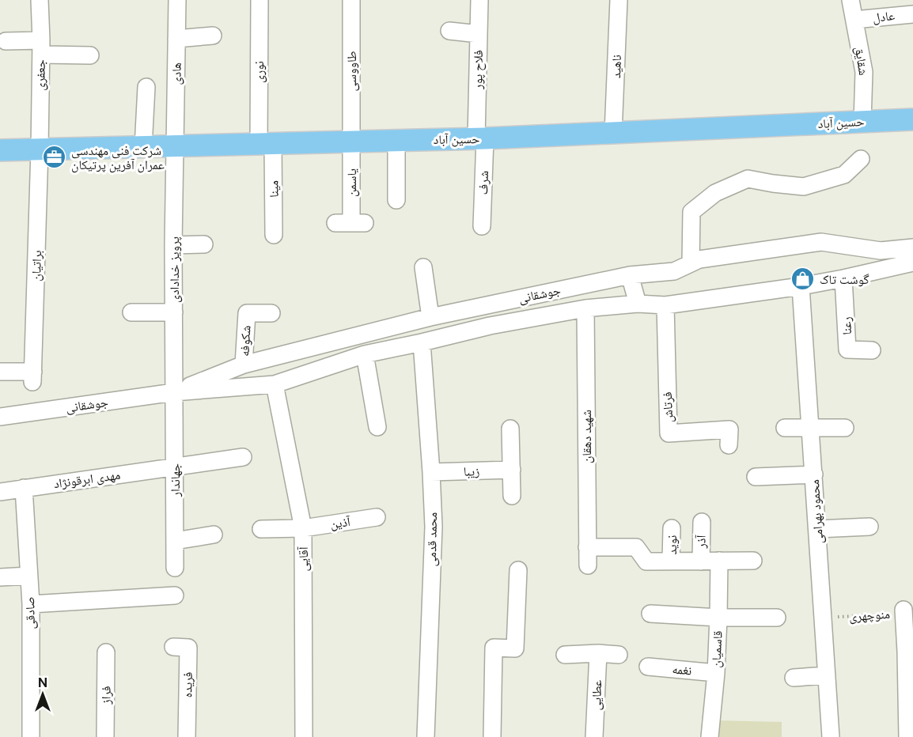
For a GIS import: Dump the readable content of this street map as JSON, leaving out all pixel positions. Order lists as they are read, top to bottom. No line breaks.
{"streets":{"main road":["حسین آباد"],"street":["عادل","شقایق","ناهید","فلاح پور","طاووسی","نوری","هادی","جعفری","یاسمن","شرف","مینا","براتیان","پرویز خدادادی","جوشقانی","رعنا","شکوفه","فرتاش","شهید دهقان","زیبا","مهدی ابرقونژاد","جهاندار","محمود بهرامی","آذین","محمد قدمی","آذر","نوید","آقایی","صادقی","قاسمیان","نغمه","فریده","فراز","عطایی"],"path":["منوچهری"]},"crossings":[["عادل","شقایق"],["شقایق","حسین آباد"],["ناهید","حسین آباد"],["فلاح پور","حسین آباد"],["فلاح پور","شرف"],["طاووسی","حسین آباد"],["طاووسی","یاسمن"],["نوری","حسین آباد"],["نوری","مینا"],["هادی","حسین آباد"],["هادی","پرویز خدادادی"],["جعفری","حسین آباد"],["جعفری","براتیان"],["حسین آباد","یاسمن"],["حسین آباد","شرف"],["حسین آباد","مینا"],["حسین آباد","براتیان"],["حسین آباد","پرویز خدادادی"],["پرویز خدادادی","جوشقانی"],["پرویز خدادادی","جهاندار"],["جوشقانی","رعنا"],["جوشقانی","شکوفه"],["جوشقانی","فرتاش"],["جوشقانی","شهید دهقان"],["جوشقانی","جهاندار"],["جوشقانی","محمود بهرامی"],["جوشقانی","محمد قدمی"],["جوشقانی","آقایی"],["زیبا","محمد قدمی"],["مهدی ابرقونژاد","جهاندار"],["مهدی ابرقونژاد","صادقی"],["محمود بهرامی","منوچهری"],["آذین","آقایی"],["قاسمیان","نغمه"]],"places":{"office":["شرکت فنی مهندسی عمران آفرین پرتیکان"],"shop":["گوشت تاک"]},"north":"top"}
